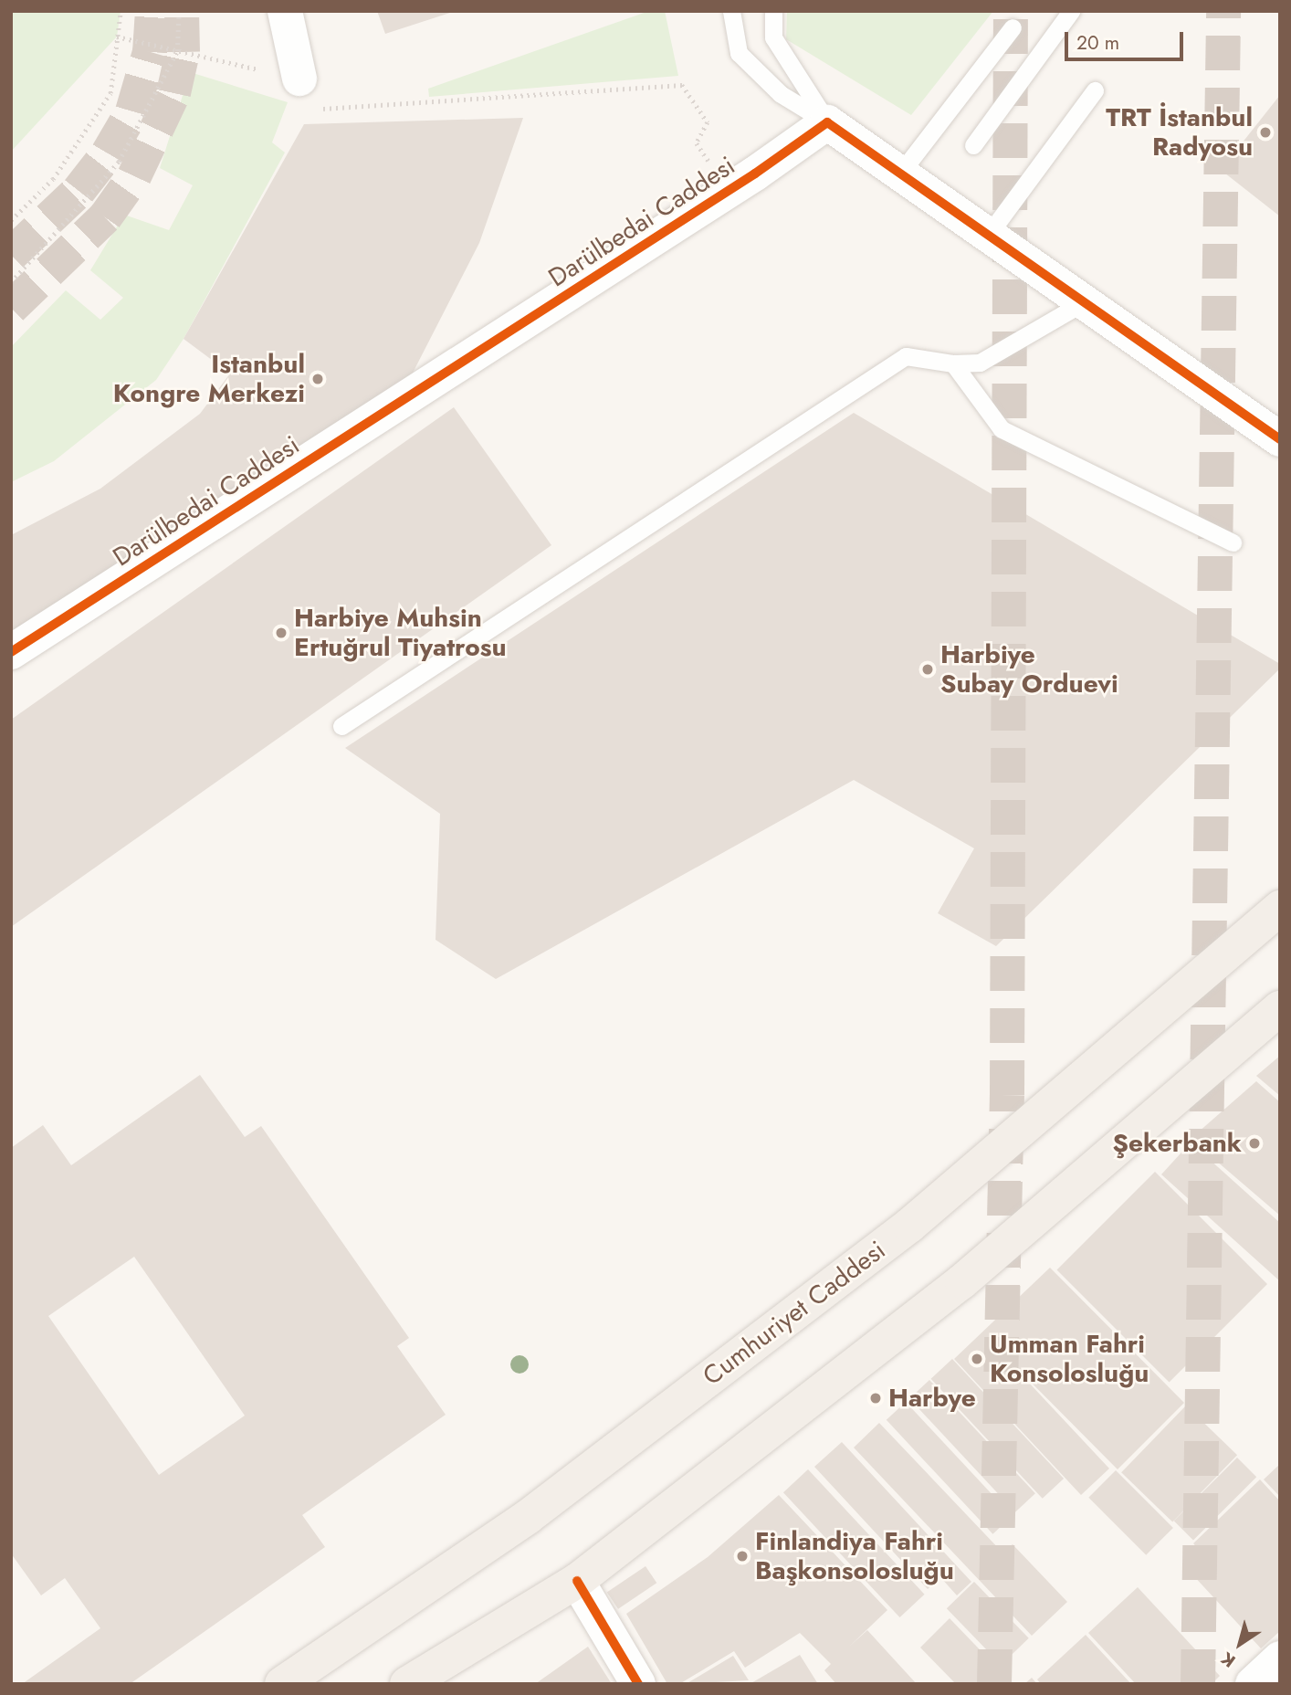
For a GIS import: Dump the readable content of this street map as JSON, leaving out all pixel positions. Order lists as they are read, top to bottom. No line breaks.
{"streets":{"main road":["Cumhuriyet Caddesi"],"street":["Darülbedai Caddesi"]},"places":["TRT İstanbul Radyosu","Istanbul Kongre Merkezi","Harbiye Muhsin Ertuğrul Tiyatrosu","Harbiye Subay Orduevi","Şekerbank","Umman Fahri Konsolosluğu","Harbye","Finlandiya Fahri Başkonsolosluğu"],"scale_bar":"20 m","north":"bottom left"}
